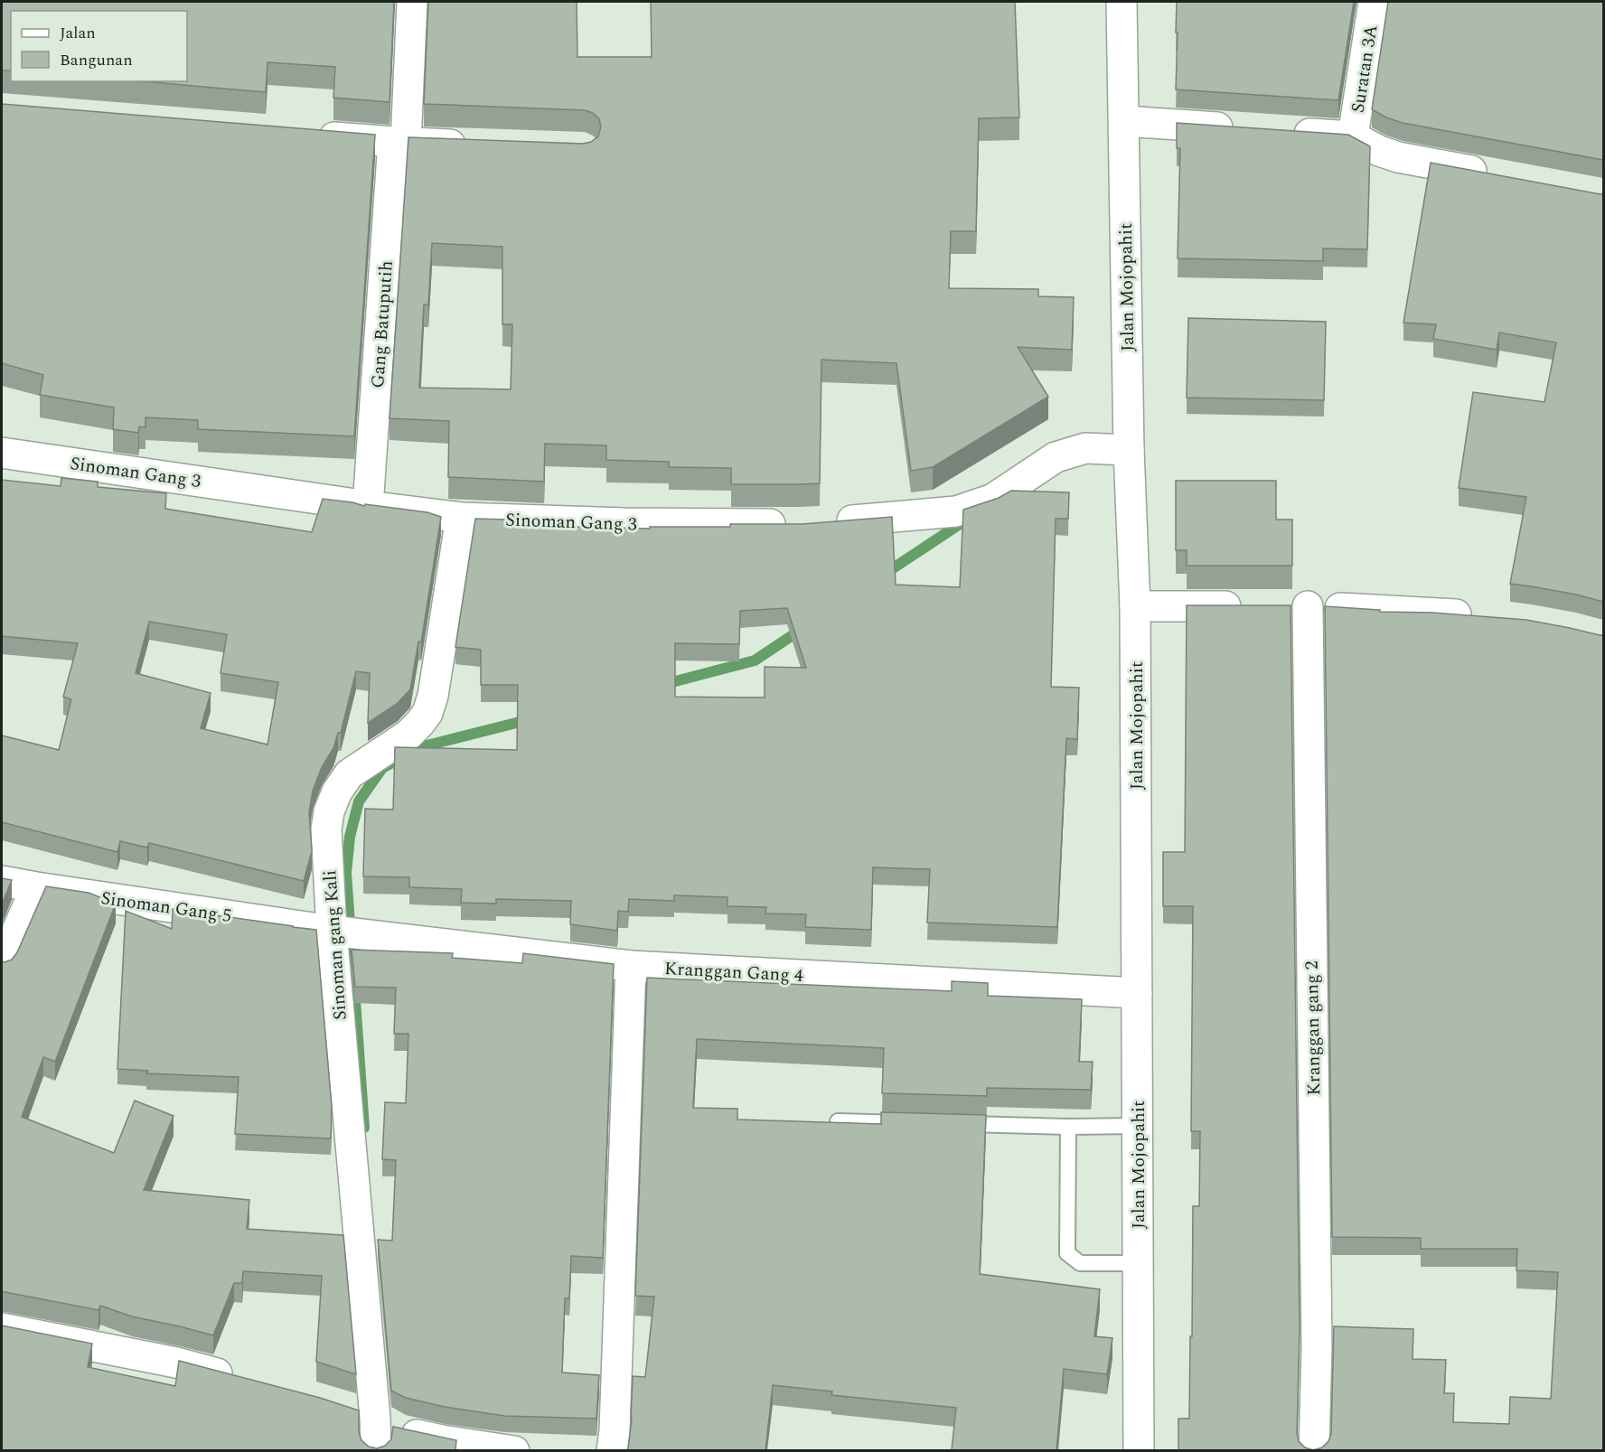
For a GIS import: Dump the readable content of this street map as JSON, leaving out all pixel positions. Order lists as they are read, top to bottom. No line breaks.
{"streets":{"street":["Suratan 3A","Jalan Mojopahit","Gang Batuputih","Sinoman Gang 3","Sinoman Gang 5","Sinoman gang Kali","Kranggan Gang 4","Kranggan gang 2"]},"crossings":[["Jalan Mojopahit","Sinoman Gang 3"],["Jalan Mojopahit","Kranggan Gang 4"],["Gang Batuputih","Sinoman Gang 3"],["Sinoman Gang 3","Sinoman gang Kali"],["Sinoman Gang 5","Sinoman gang Kali"],["Sinoman Gang 5","Kranggan Gang 4"],["Sinoman gang Kali","Kranggan Gang 4"]],"legend":["Jalan","Bangunan"]}
